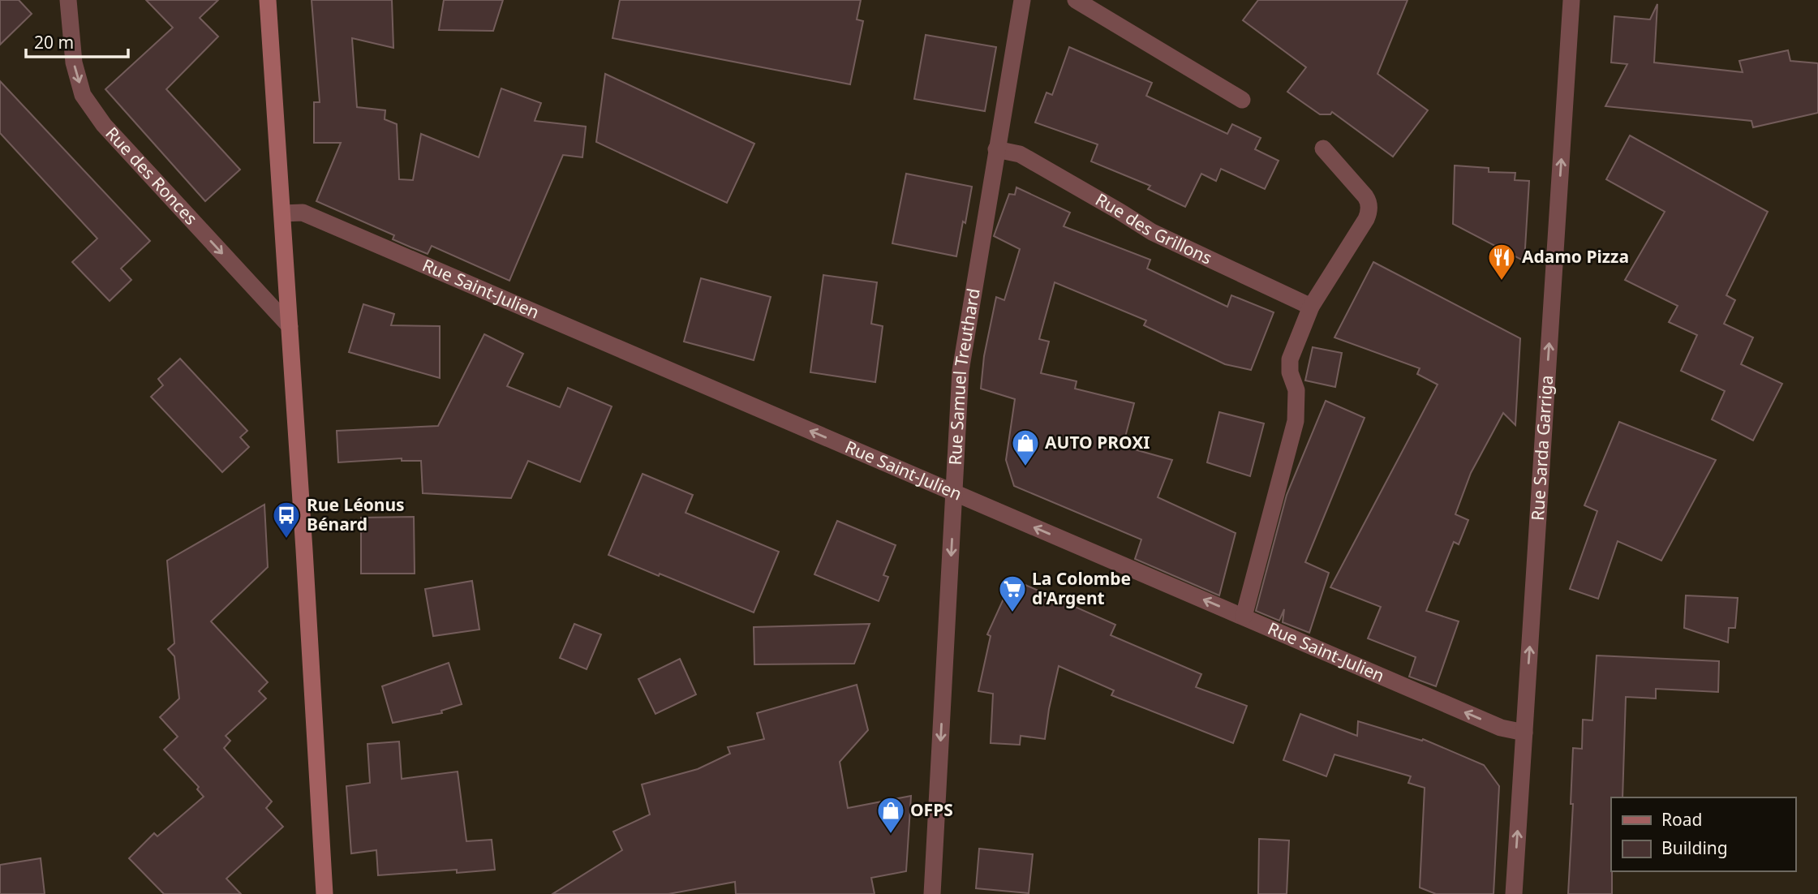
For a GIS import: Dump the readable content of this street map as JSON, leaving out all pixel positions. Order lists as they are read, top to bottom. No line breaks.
{"streets":{"street":["Rue des Ronces","Rue des Grillons","Rue Saint-Julien","Rue Samuel Treuthard","Rue Sarda Garriga"]},"crossings":[["Rue des Grillons","Rue Samuel Treuthard"],["Rue Saint-Julien","Rue Samuel Treuthard"],["Rue Saint-Julien","Rue Sarda Garriga"]],"one_way":["Rue des Ronces","Rue Saint-Julien","Rue Samuel Treuthard","Rue Sarda Garriga"],"places":{"restaurant":["Adamo Pizza"],"shop":["AUTO PROXI","OFPS"],"bus stop":["Rue Léonus Bénard"],"supermarket":["La Colombe d'Argent"]},"legend":["Road","Building"],"scale_bar":"20 m"}
